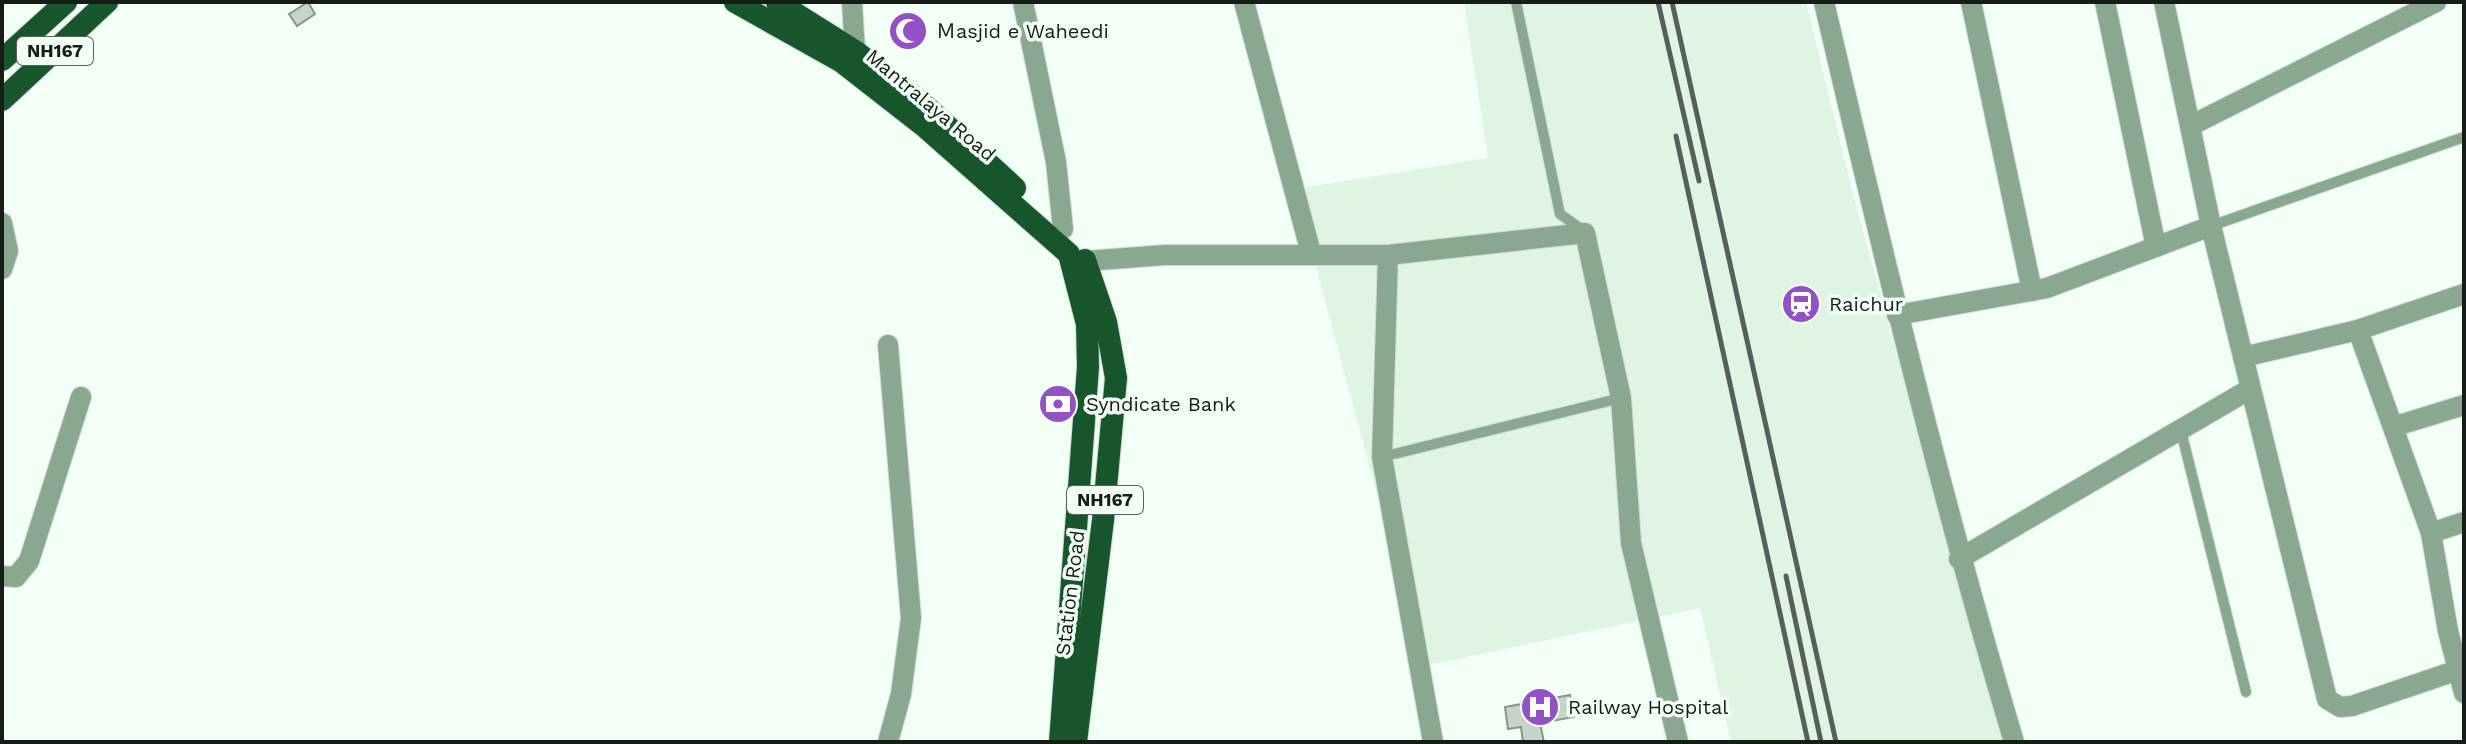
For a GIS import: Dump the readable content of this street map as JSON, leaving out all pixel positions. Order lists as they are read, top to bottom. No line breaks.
{"streets":{"highway":["NH167","Mantralaya Road","Station Road"]},"crossings":[["Mantralaya Road","Station Road"]],"places":{"mosque":["Ｍasjid e Waheedi"],"station":["Raichur"],"bank":["Syndicate Bank"],"hospital":["Railway Hospital"]}}
